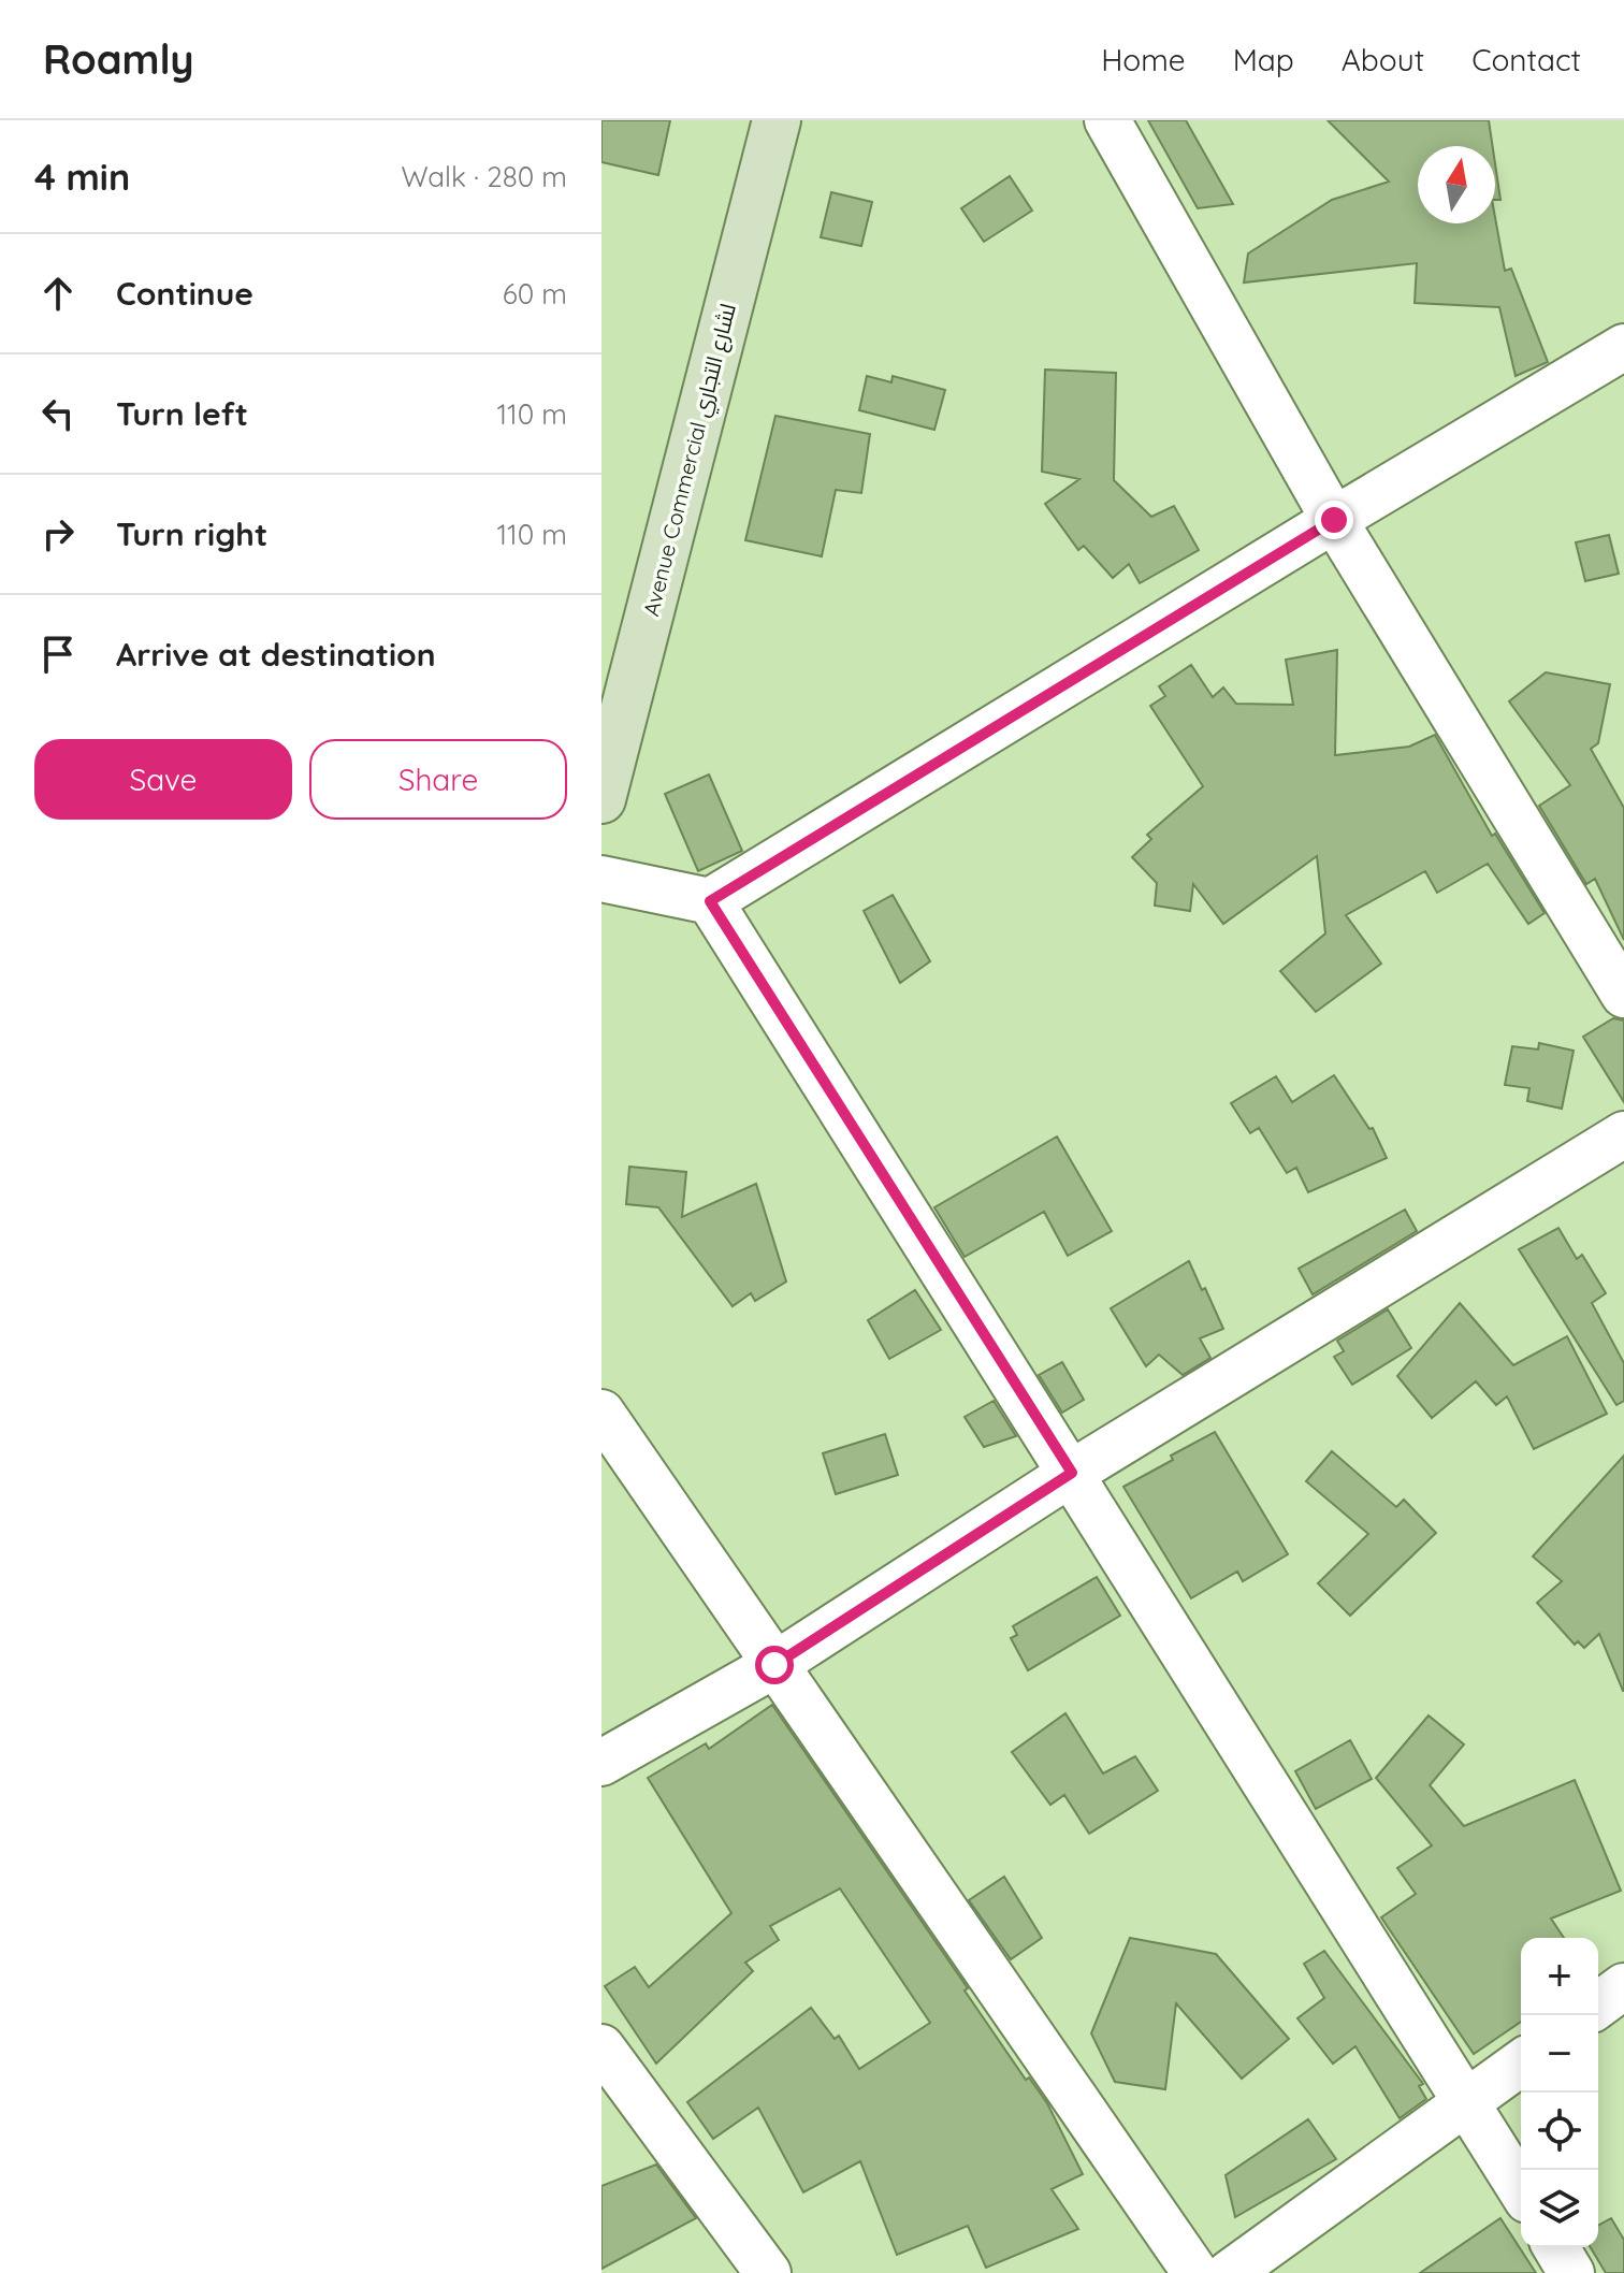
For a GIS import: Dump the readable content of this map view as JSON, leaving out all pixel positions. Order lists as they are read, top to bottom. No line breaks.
{"streets":{"street":["Avenue Commercial لشارع التجاري"]},"north":"top","page":{"header":"Roamly","nav":["Home","Map","About","Contact"],"heading":["4 min","Walk · 280 m"],"list":[["Continue","60 m"],["Turn left","110 m"],["Turn right","110 m"],"Arrive at destination"],"buttons":["Save","Share"],"map_buttons":["+","−"]}}
